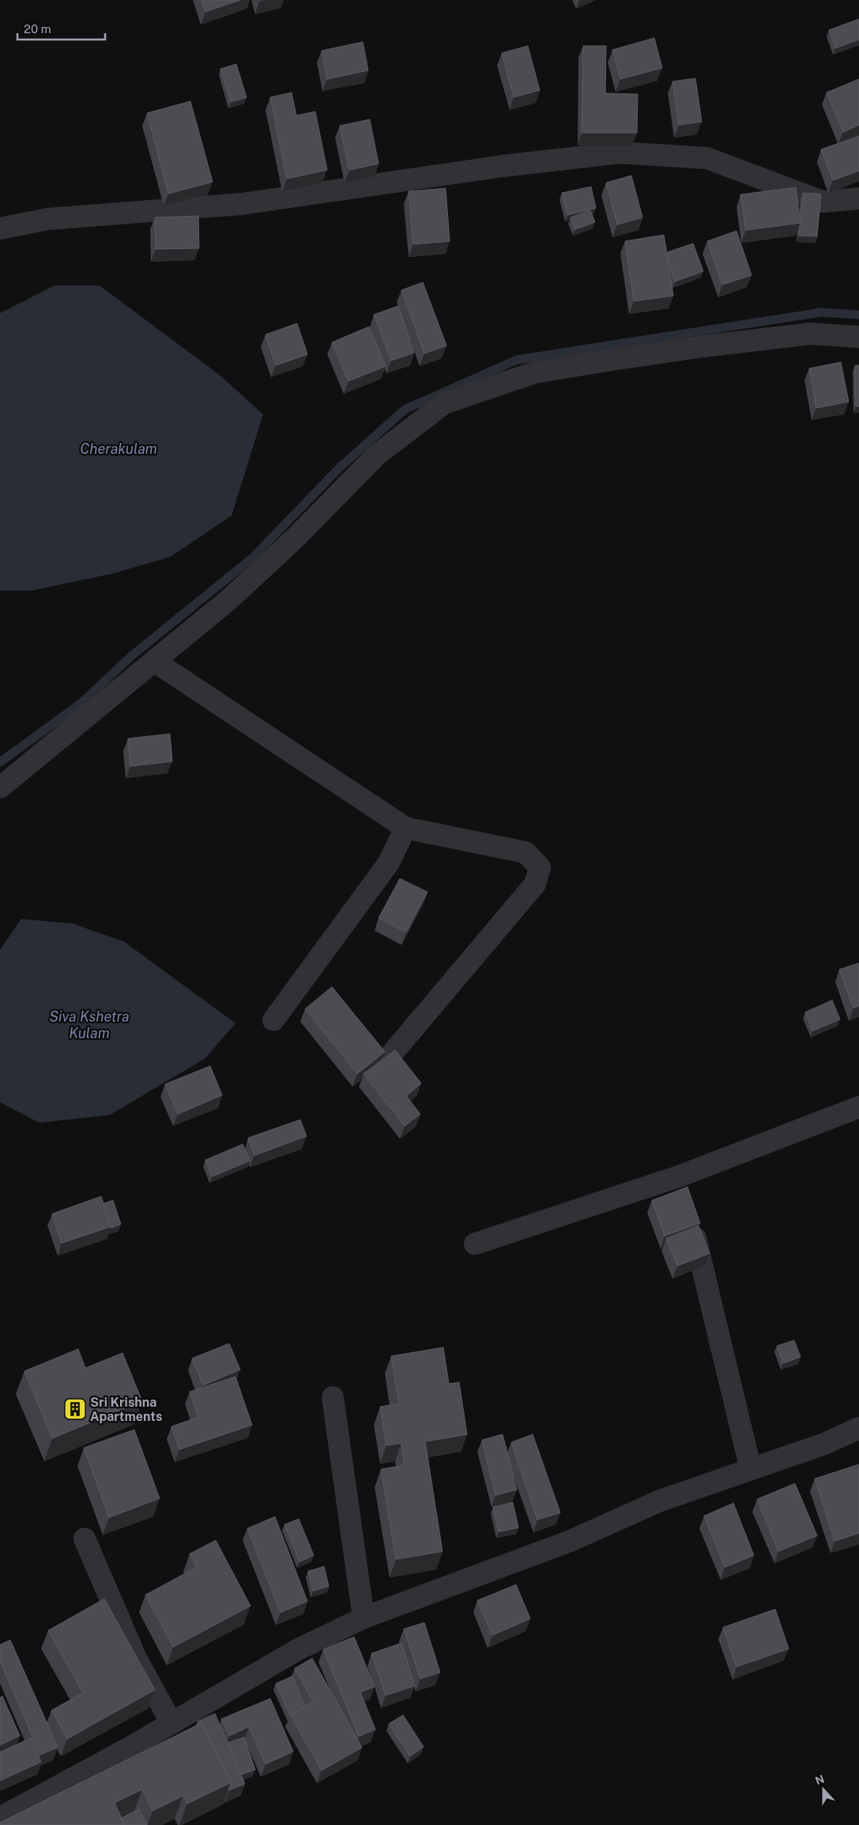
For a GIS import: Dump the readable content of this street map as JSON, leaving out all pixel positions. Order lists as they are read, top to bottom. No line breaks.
{"water":["Cherakulam","Siva Kshetra Kulam"],"places":{"building":["Sri Krishna Apartments"]},"scale_bar":"20 m","north":"top"}
